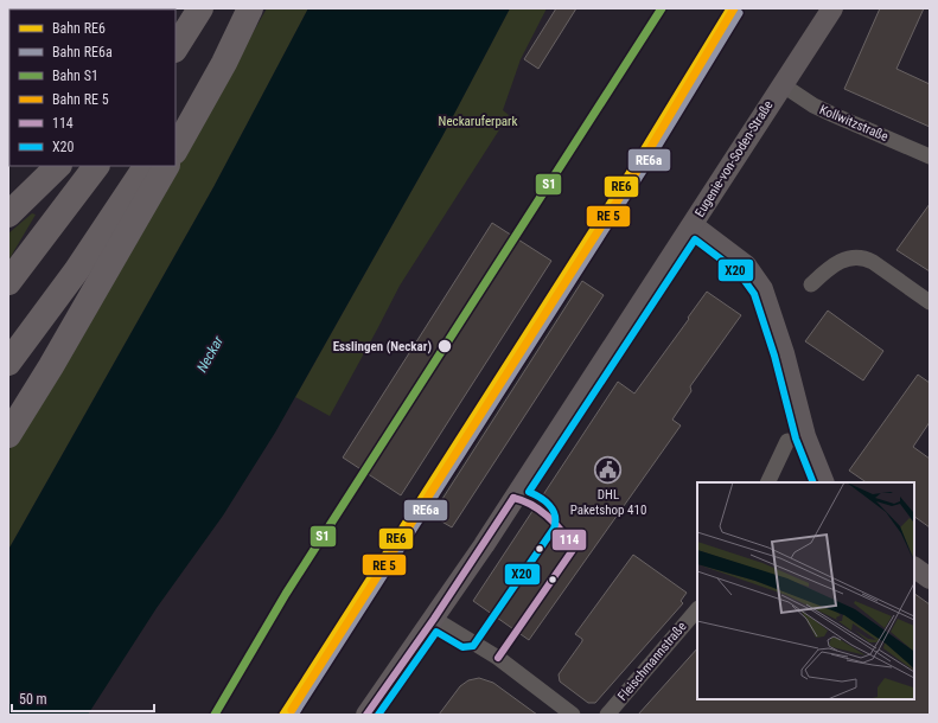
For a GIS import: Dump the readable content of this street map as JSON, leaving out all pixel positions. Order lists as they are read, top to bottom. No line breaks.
{"streets":{"main road":["Eugenie-von-Soden-Straße"],"street":["Kollwitzstraße","Fleischmannstraße"]},"crossings":[["Kollwitzstraße","Eugenie-von-Soden-Straße"]],"water":["Neckar"],"parks":["Neckaruferpark"],"places":{"other":["Esslingen (Neckar)"],"public building":["DHL Paketshop 410"]},"lines":["rail line RE6","rail line S1","rail line RE6a","transit line X20","transit line 114"],"legend":["Bahn RE6","Bahn RE6a","Bahn S1","Bahn RE 5","114","X20"],"scale_bar":"50 m"}
